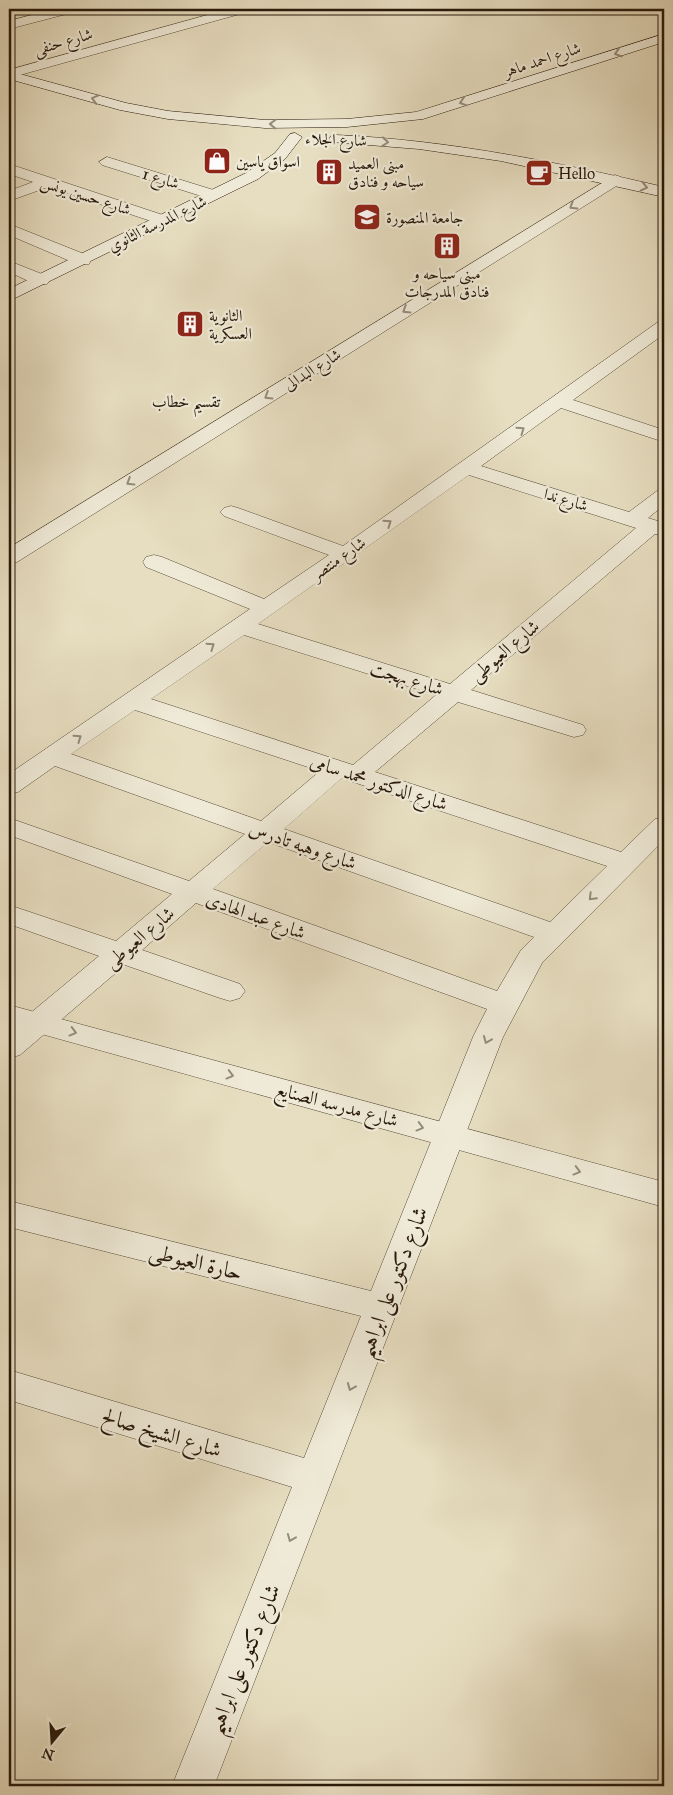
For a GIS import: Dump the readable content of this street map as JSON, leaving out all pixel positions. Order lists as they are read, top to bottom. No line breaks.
{"streets":{"street":["شارع حنفى","شارع احمد ماهر","شارع الجلاء","شارع 1","شارع حسين يونس","شارع المدرسة الثانوي","شارع البدالى","شارع ندا","شارع منتصر","شارع العيوطى","شارع بهجت","شارع الدكتور محمد سامى","شارع وهبه تادرس","شارع عبد الهادى","شارع مدرسه الصنايع","حارة العيوطى","شارع دكتور على ابراهيم","شارع الشيخ صالح"]},"crossings":[["شارع حنفى","شارع الجلاء"],["شارع احمد ماهر","شارع الجلاء"],["شارع الجلاء","شارع المدرسة الثانوي"],["شارع الجلاء","شارع البدالى"],["شارع 1","شارع المدرسة الثانوي"],["شارع حسين يونس","شارع المدرسة الثانوي"],["شارع ندا","شارع منتصر"],["شارع ندا","شارع العيوطى"],["شارع منتصر","شارع بهجت"],["شارع منتصر","شارع الدكتور محمد سامى"],["شارع منتصر","شارع وهبه تادرس"],["شارع العيوطى","شارع بهجت"],["شارع العيوطى","شارع الدكتور محمد سامى"],["شارع العيوطى","شارع وهبه تادرس"],["شارع العيوطى","شارع عبد الهادى"],["شارع العيوطى","شارع مدرسه الصنايع"],["شارع الدكتور محمد سامى","شارع دكتور على ابراهيم"],["شارع وهبه تادرس","شارع دكتور على ابراهيم"],["شارع عبد الهادى","شارع دكتور على ابراهيم"],["شارع مدرسه الصنايع","شارع دكتور على ابراهيم"],["حارة العيوطى","شارع دكتور على ابراهيم"],["شارع دكتور على ابراهيم","شارع الشيخ صالح"]],"one_way":["شارع احمد ماهر","شارع البدالى","شارع منتصر","شارع مدرسه الصنايع","شارع دكتور على ابراهيم"],"districts":["تقسيم خطاب"],"places":{"shop":["اسواق ياسين"],"building":["مبنى العميد سياحه و فنادق","مبنى سياحه و فنادق المدرجات","الثانوية العسكرية"],"cafe":["Hello"],"school or university":["جامعة المنصورة"]},"north":"bottom"}
